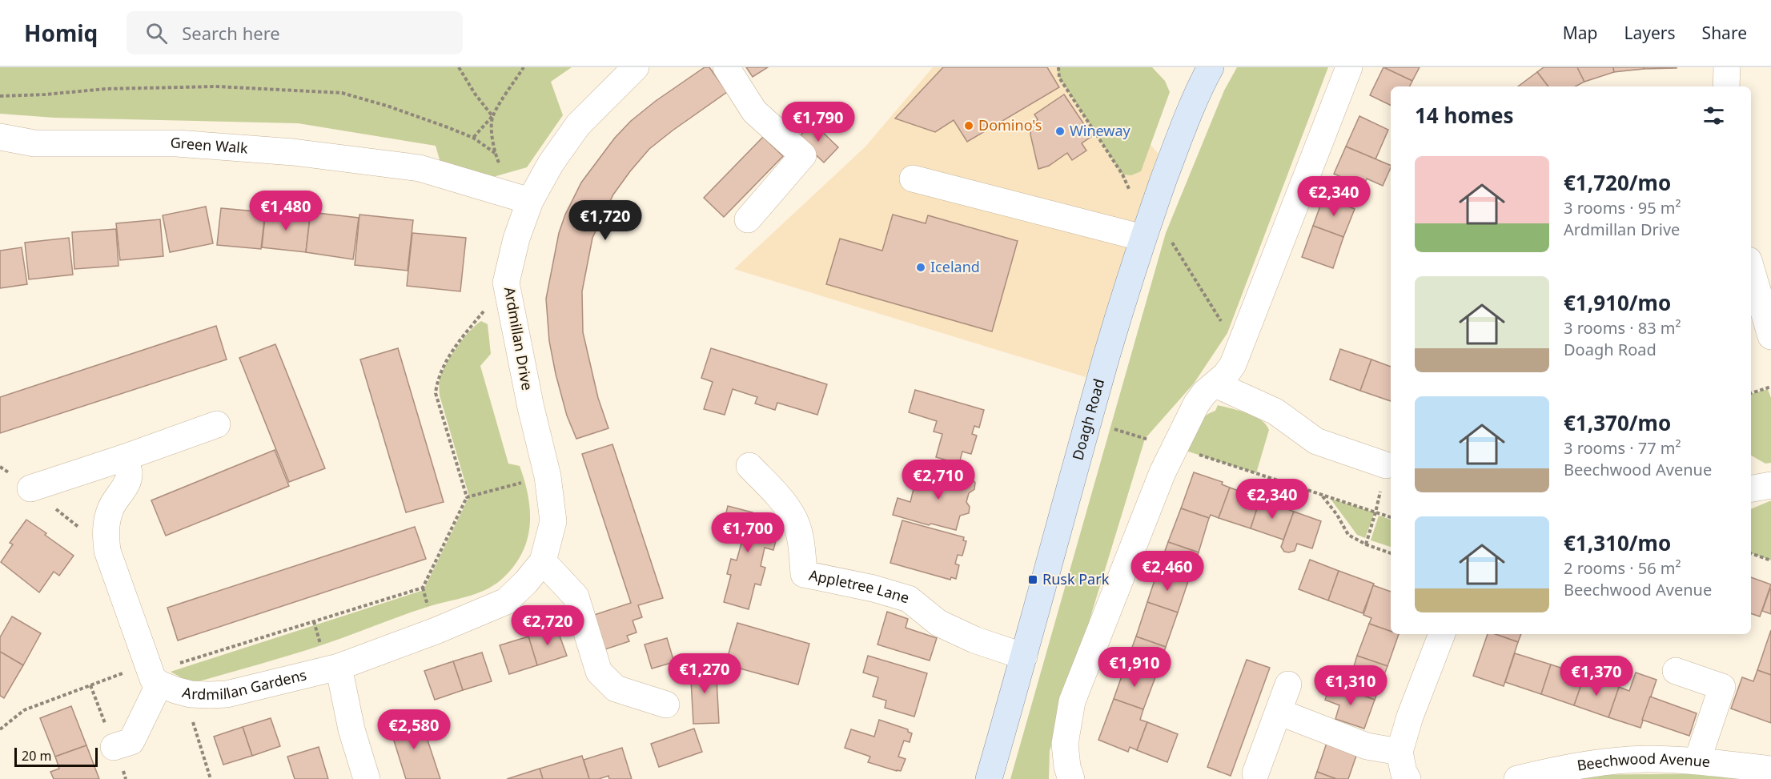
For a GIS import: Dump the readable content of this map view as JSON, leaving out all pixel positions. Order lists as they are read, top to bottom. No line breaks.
{"streets":{"main road":["Doagh Road"],"street":["Green Walk","Ardmillan Drive","Appletree Lane","Ardmillan Gardens","Beechwood Avenue"]},"crossings":[["Green Walk","Ardmillan Drive"],["Ardmillan Drive","Ardmillan Gardens"],["Doagh Road","Appletree Lane"]],"places":{"other":["Domino's","Wineway","Iceland"],"transit":["Rusk Park"]},"scale_bar":"20 m","page":{"header":"Homiq","search":"Search here","nav":["Map","Layers","Share"],"heading":"14 homes","price":["€1,790","€2,340","€1,480","€1,720","€2,710","€2,340","€1,700","€2,460","€2,720","€1,910","€1,270","€1,370","€1,310","€2,580"],"list":[{"name":"€1,720/mo","note":"3 rooms · 95 m² · Ardmillan Drive"},{"name":"€1,910/mo","note":"3 rooms · 83 m² · Doagh Road"},{"name":"€1,370/mo","note":"3 rooms · 77 m² · Beechwood Avenue"},{"name":"€1,310/mo","note":"2 rooms · 56 m² · Beechwood Avenue"}],"scale":"20 m"}}
